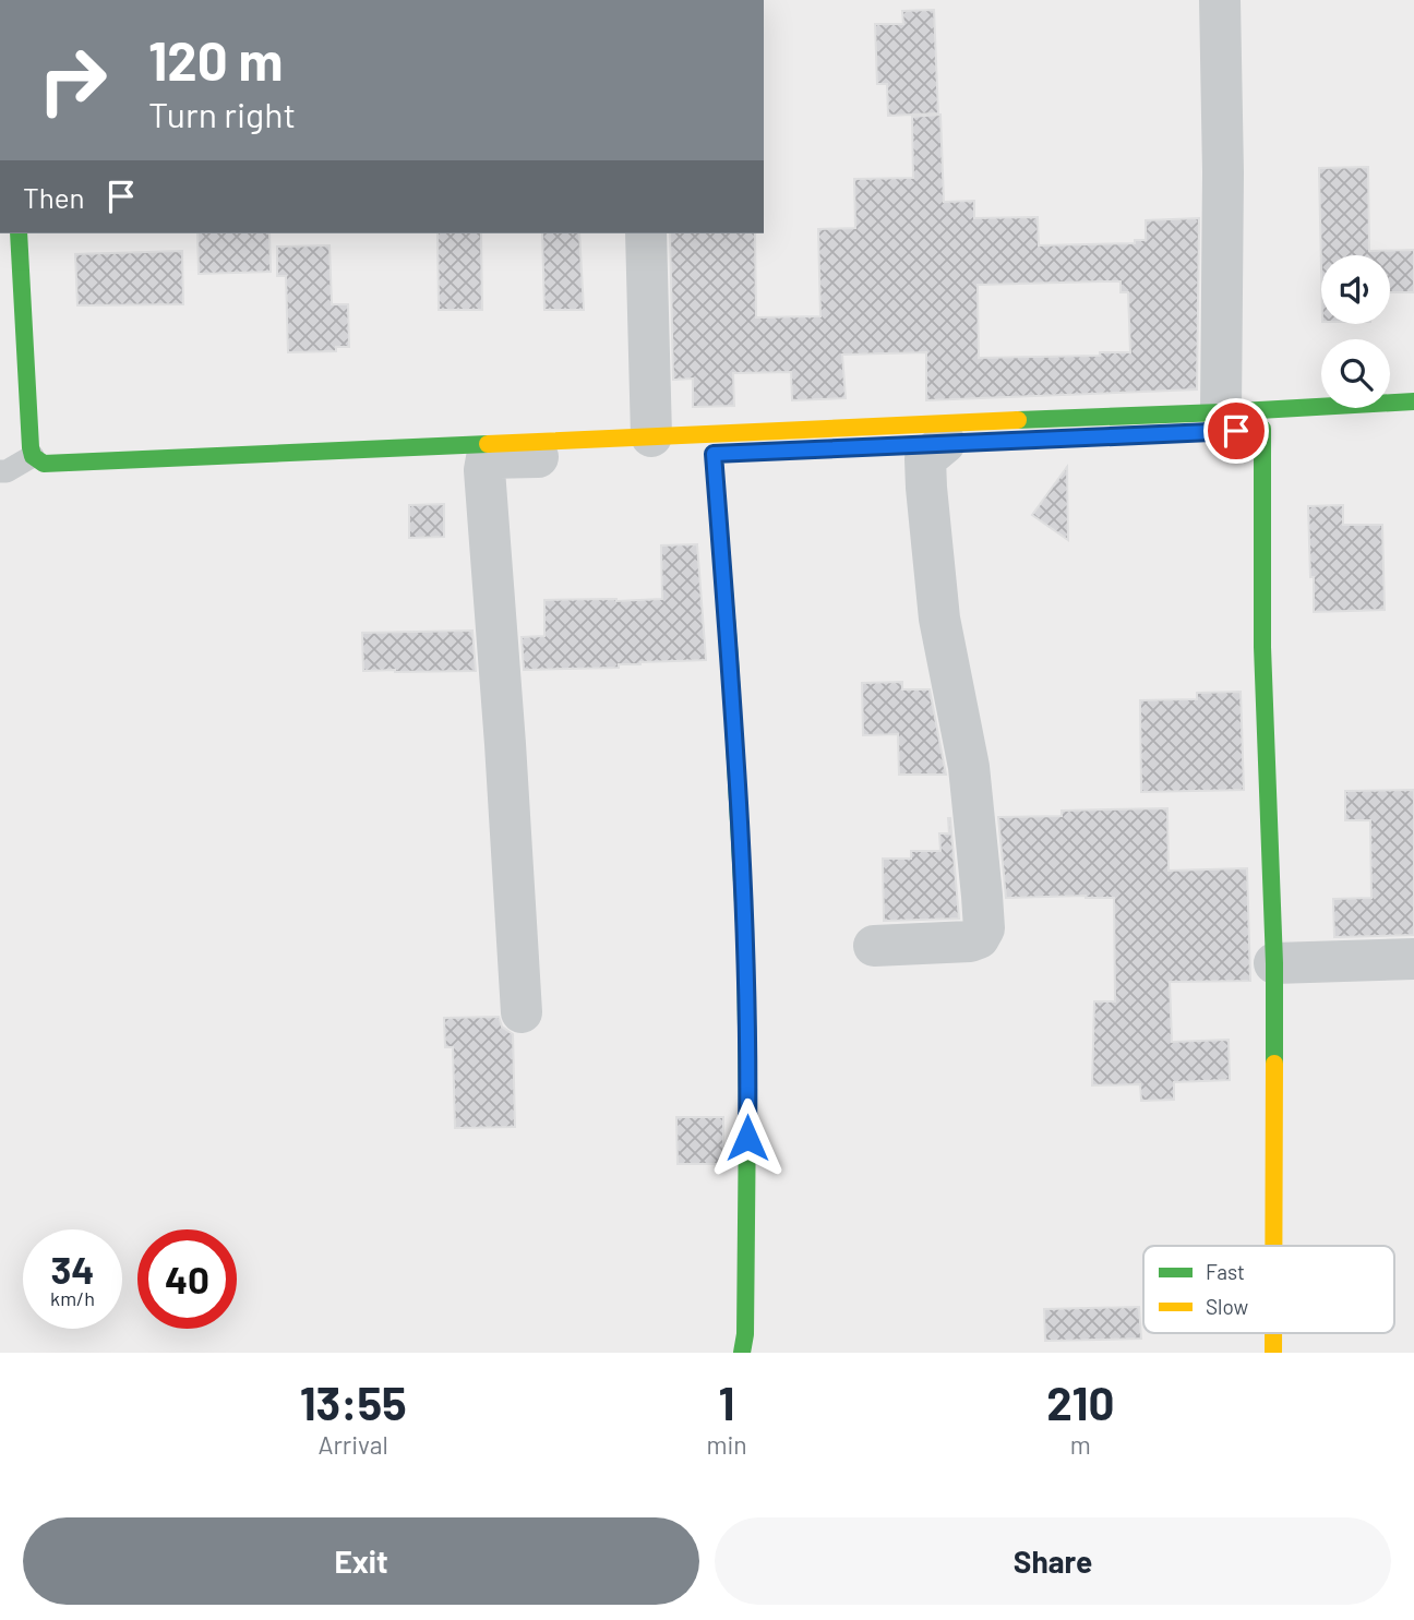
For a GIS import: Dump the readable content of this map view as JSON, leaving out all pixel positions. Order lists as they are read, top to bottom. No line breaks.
{"legend":["Fast","Slow"],"page":{"turn":["120 m","Turn right"],"then":"Then","speed":"34 km/h","limit":"40","eta":["13:55","Arrival","1","min","210","m"],"buttons":["Exit","Share"]}}
